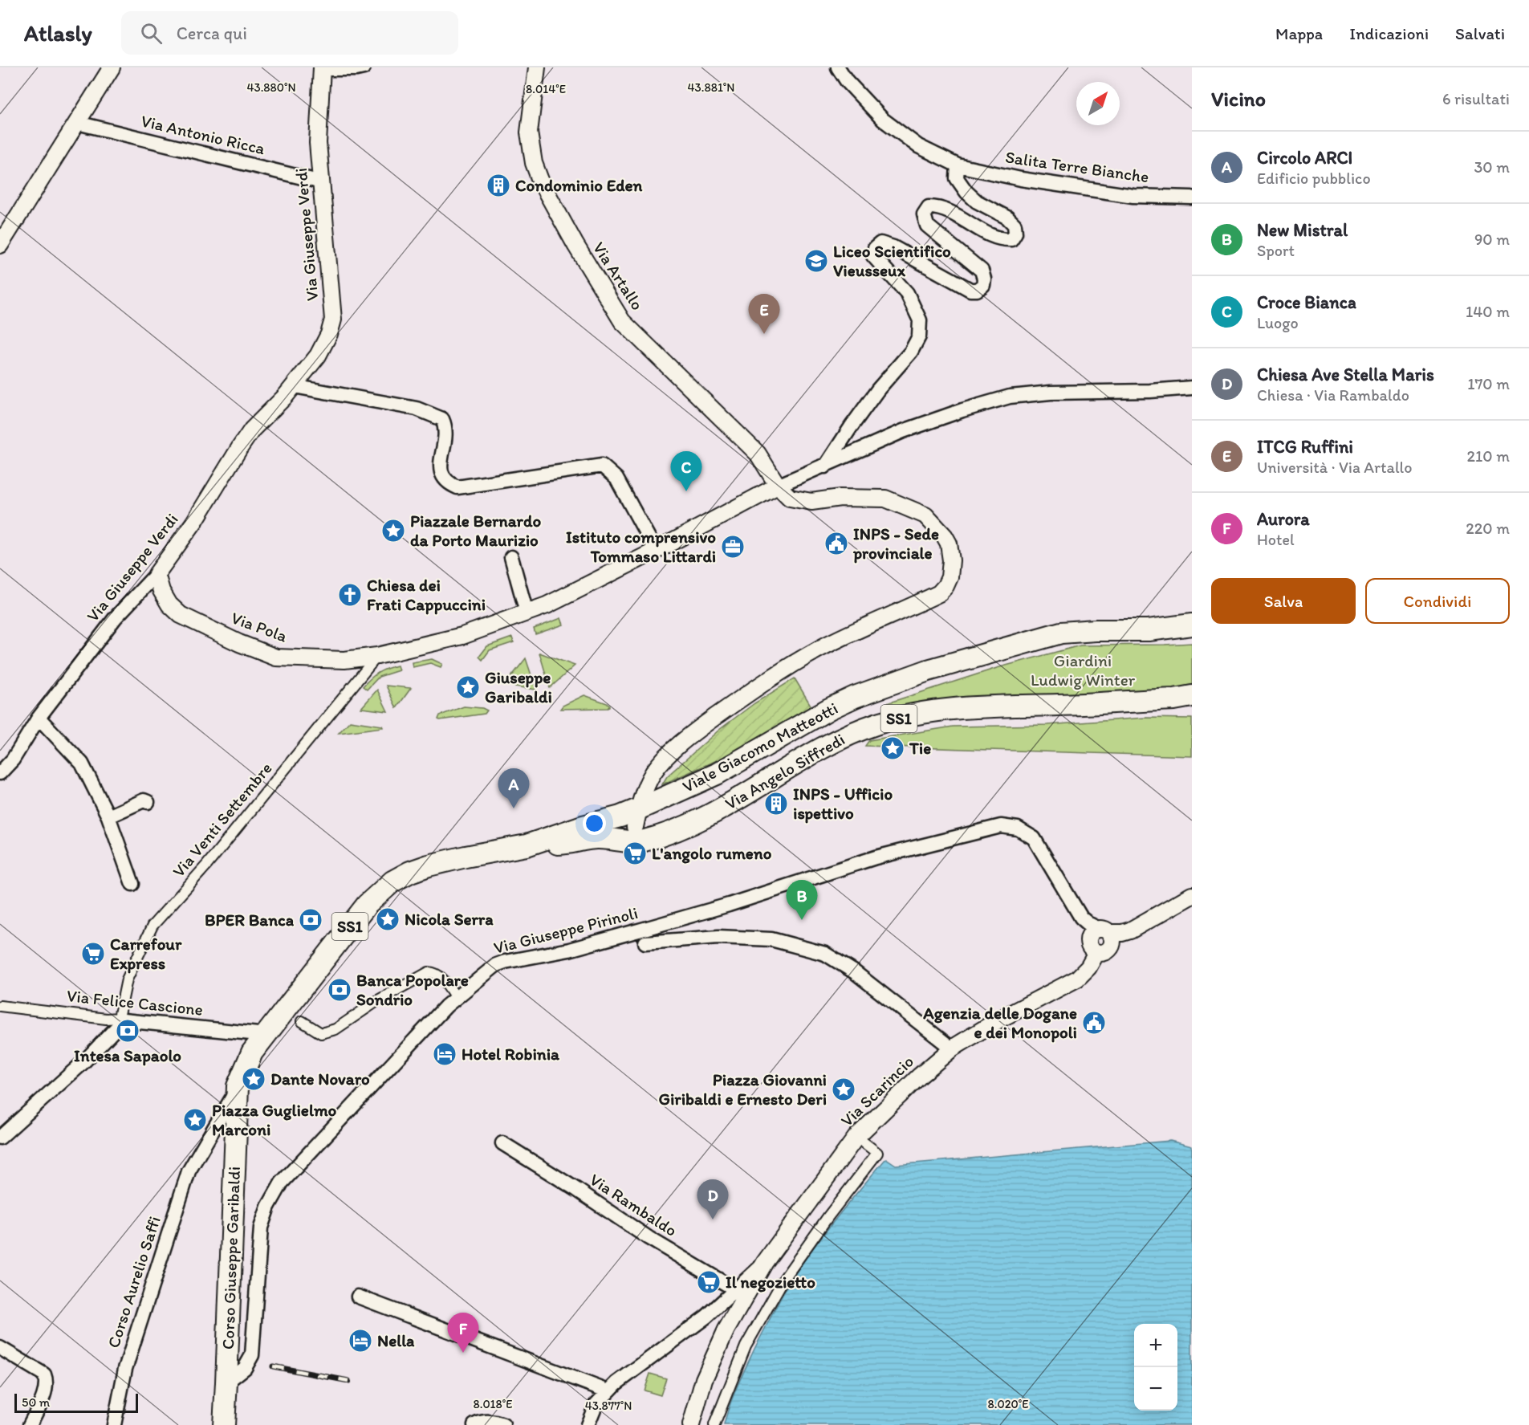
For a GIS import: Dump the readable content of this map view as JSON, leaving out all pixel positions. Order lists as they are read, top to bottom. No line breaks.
{"streets":{"main road":["SS1","Viale Giacomo Matteotti","Via Angelo Siffredi","Corso Giuseppe Garibaldi"],"street":["Via Antonio Ricca","Salita Terre Bianche","Via Giuseppe Verdi","Via Artallo","Via Pola","Via Venti Settembre","Via Giuseppe Pirinoli","Via Felice Cascione","Via Scarincio","Via Rambaldo","Corso Aurelio Saffi"]},"crossings":[["Via Antonio Ricca","Via Giuseppe Verdi"],["Via Giuseppe Verdi","Via Pola"],["Via Artallo","Via Pola"],["Via Pola","Via Venti Settembre"],["SS1","Viale Giacomo Matteotti"],["SS1","Via Angelo Siffredi"],["SS1","Via Felice Cascione"],["SS1","Corso Giuseppe Garibaldi"],["SS1","Corso Aurelio Saffi"],["Viale Giacomo Matteotti","Via Angelo Siffredi"],["Via Venti Settembre","Via Felice Cascione"],["Via Giuseppe Pirinoli","Via Scarincio"],["Via Giuseppe Pirinoli","Corso Giuseppe Garibaldi"],["Via Scarincio","Via Rambaldo"],["Corso Giuseppe Garibaldi","Corso Aurelio Saffi"]],"parks":["Giardini Ludwig Winter"],"places":{"building":["Condominio Eden","INPS - Ufficio ispettivo"],"school or university":["Liceo Scientifico Vieusseux"],"place":["Piazzale Bernardo da Porto Maurizio","Giuseppe Garibaldi","Tie","Nicola Serra","Dante Novaro","Piazza Giovanni Giribaldi e Ernesto Deri","Piazza Guglielmo Marconi"],"public building":["INPS - Sede provinciale","Agenzia delle Dogane e dei Monopoli"],"office":["Istituto comprensivo Tommaso Littardi"],"church":["Chiesa dei Frati Cappuccini"],"supermarket":["L'angolo rumeno","Carrefour Express","Il negozietto"],"bank":["BPER Banca","Banca Popolare Sondrio","Intesa Sapaolo"],"hotel":["Hotel Robinia","Nella"]},"scale_bar":"50 m","north":"top right","page":{"header":"Atlasly","search":"Cerca qui","nav":["Mappa","Indicazioni","Salvati"],"heading":["Vicino","6 risultati"],"list":[{"mark":"A","name":"Circolo ARCI","note":"Edificio pubblico","value":"30 m"},{"mark":"B","name":"New Mistral","note":"Sport","value":"90 m"},{"mark":"C","name":"Croce Bianca","note":"Luogo","value":"140 m"},{"mark":"D","name":"Chiesa Ave Stella Maris","note":"Chiesa · Via Rambaldo","value":"170 m"},{"mark":"E","name":"ITCG Ruffini","note":"Università · Via Artallo","value":"210 m"},{"mark":"F","name":"Aurora","note":"Hotel","value":"220 m"}],"pins":["E","C","A","B","D","F"],"buttons":["Salva","Condividi"],"map_buttons":["+","−"],"scale":"50 m"},"coordinates":["43.880°N","43.881°N","8.014°E","8.018°E","8.020°E","43.877°N"]}
